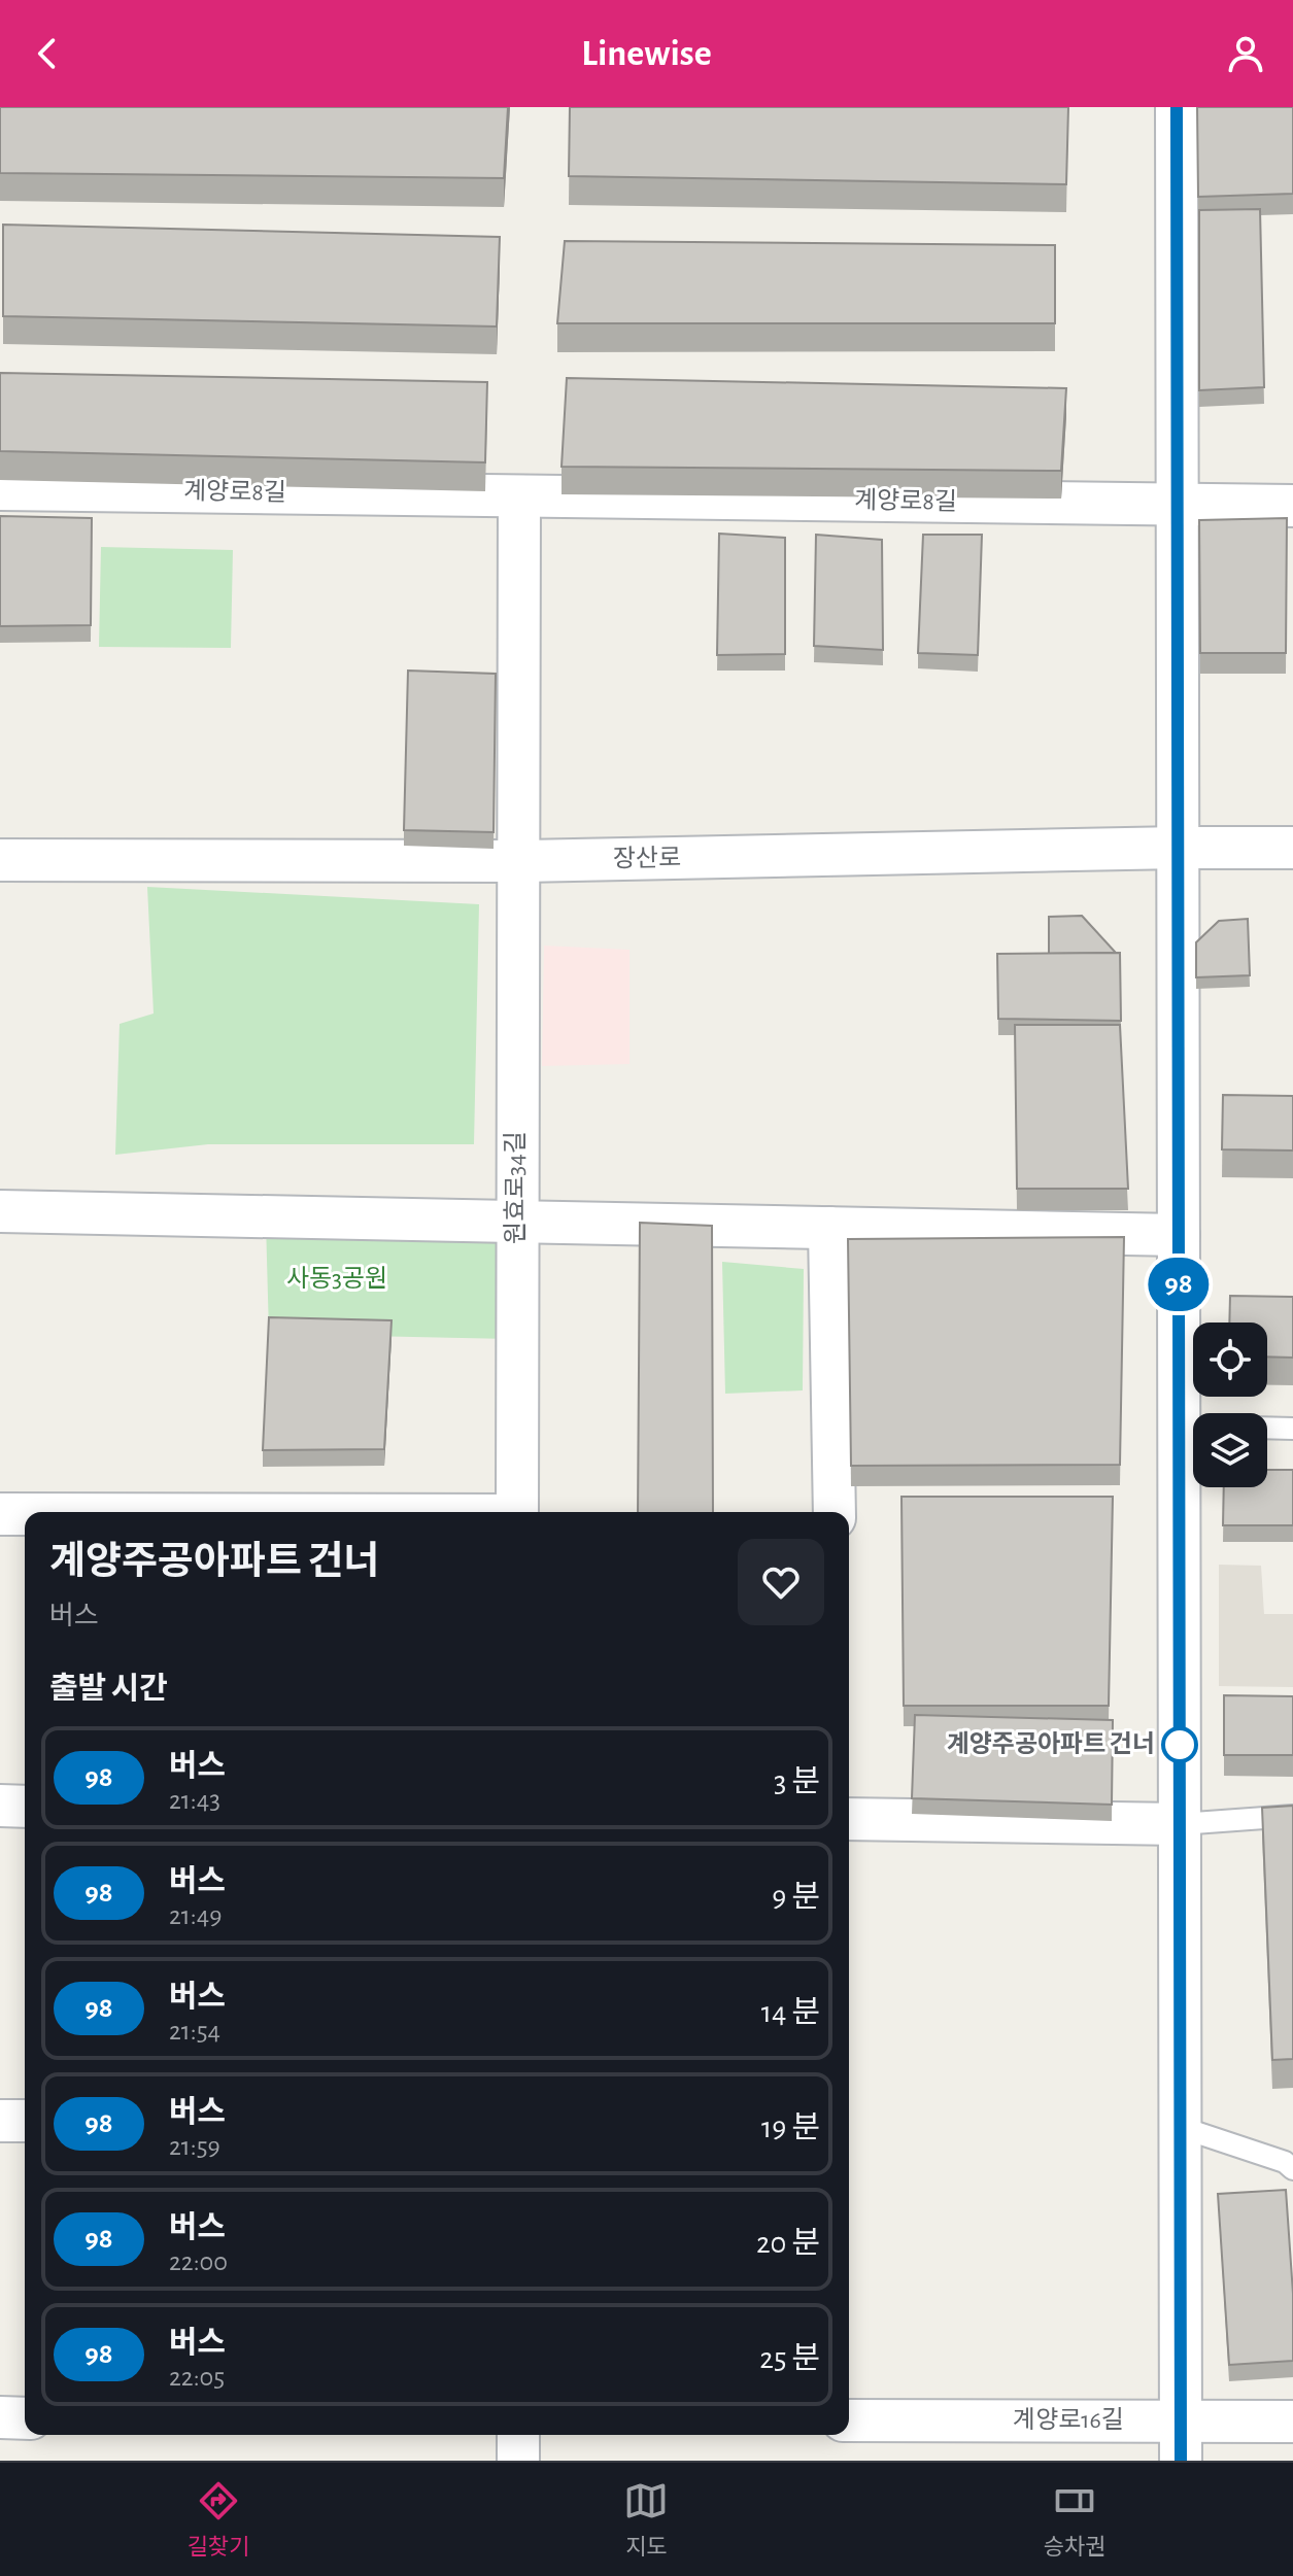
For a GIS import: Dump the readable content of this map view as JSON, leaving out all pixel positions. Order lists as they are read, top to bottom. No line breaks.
{"streets":{"street":["계양로8길","장산로","원효로34길","계양로16길"]},"crossings":[["장산로","원효로34길"]],"parks":["사동3공원"],"places":["계양주공아파트 건너"],"lines":["bus line 98"],"page":{"header":"Linewise","on_map":"98","heading":[["계양주공아파트 건너","버스"],"출발 시간"],"list":[{"mark":"98","name":"버스","note":"21:43","value":"3 분"},{"mark":"98","name":"버스","note":"21:49","value":"9 분"},{"mark":"98","name":"버스","note":"21:54","value":"14 분"},{"mark":"98","name":"버스","note":"21:59","value":"19 분"},{"mark":"98","name":"버스","note":"22:00","value":"20 분"},{"mark":"98","name":"버스","note":"22:05","value":"25 분"}],"tabs":["길찾기","지도","승차권"]}}
